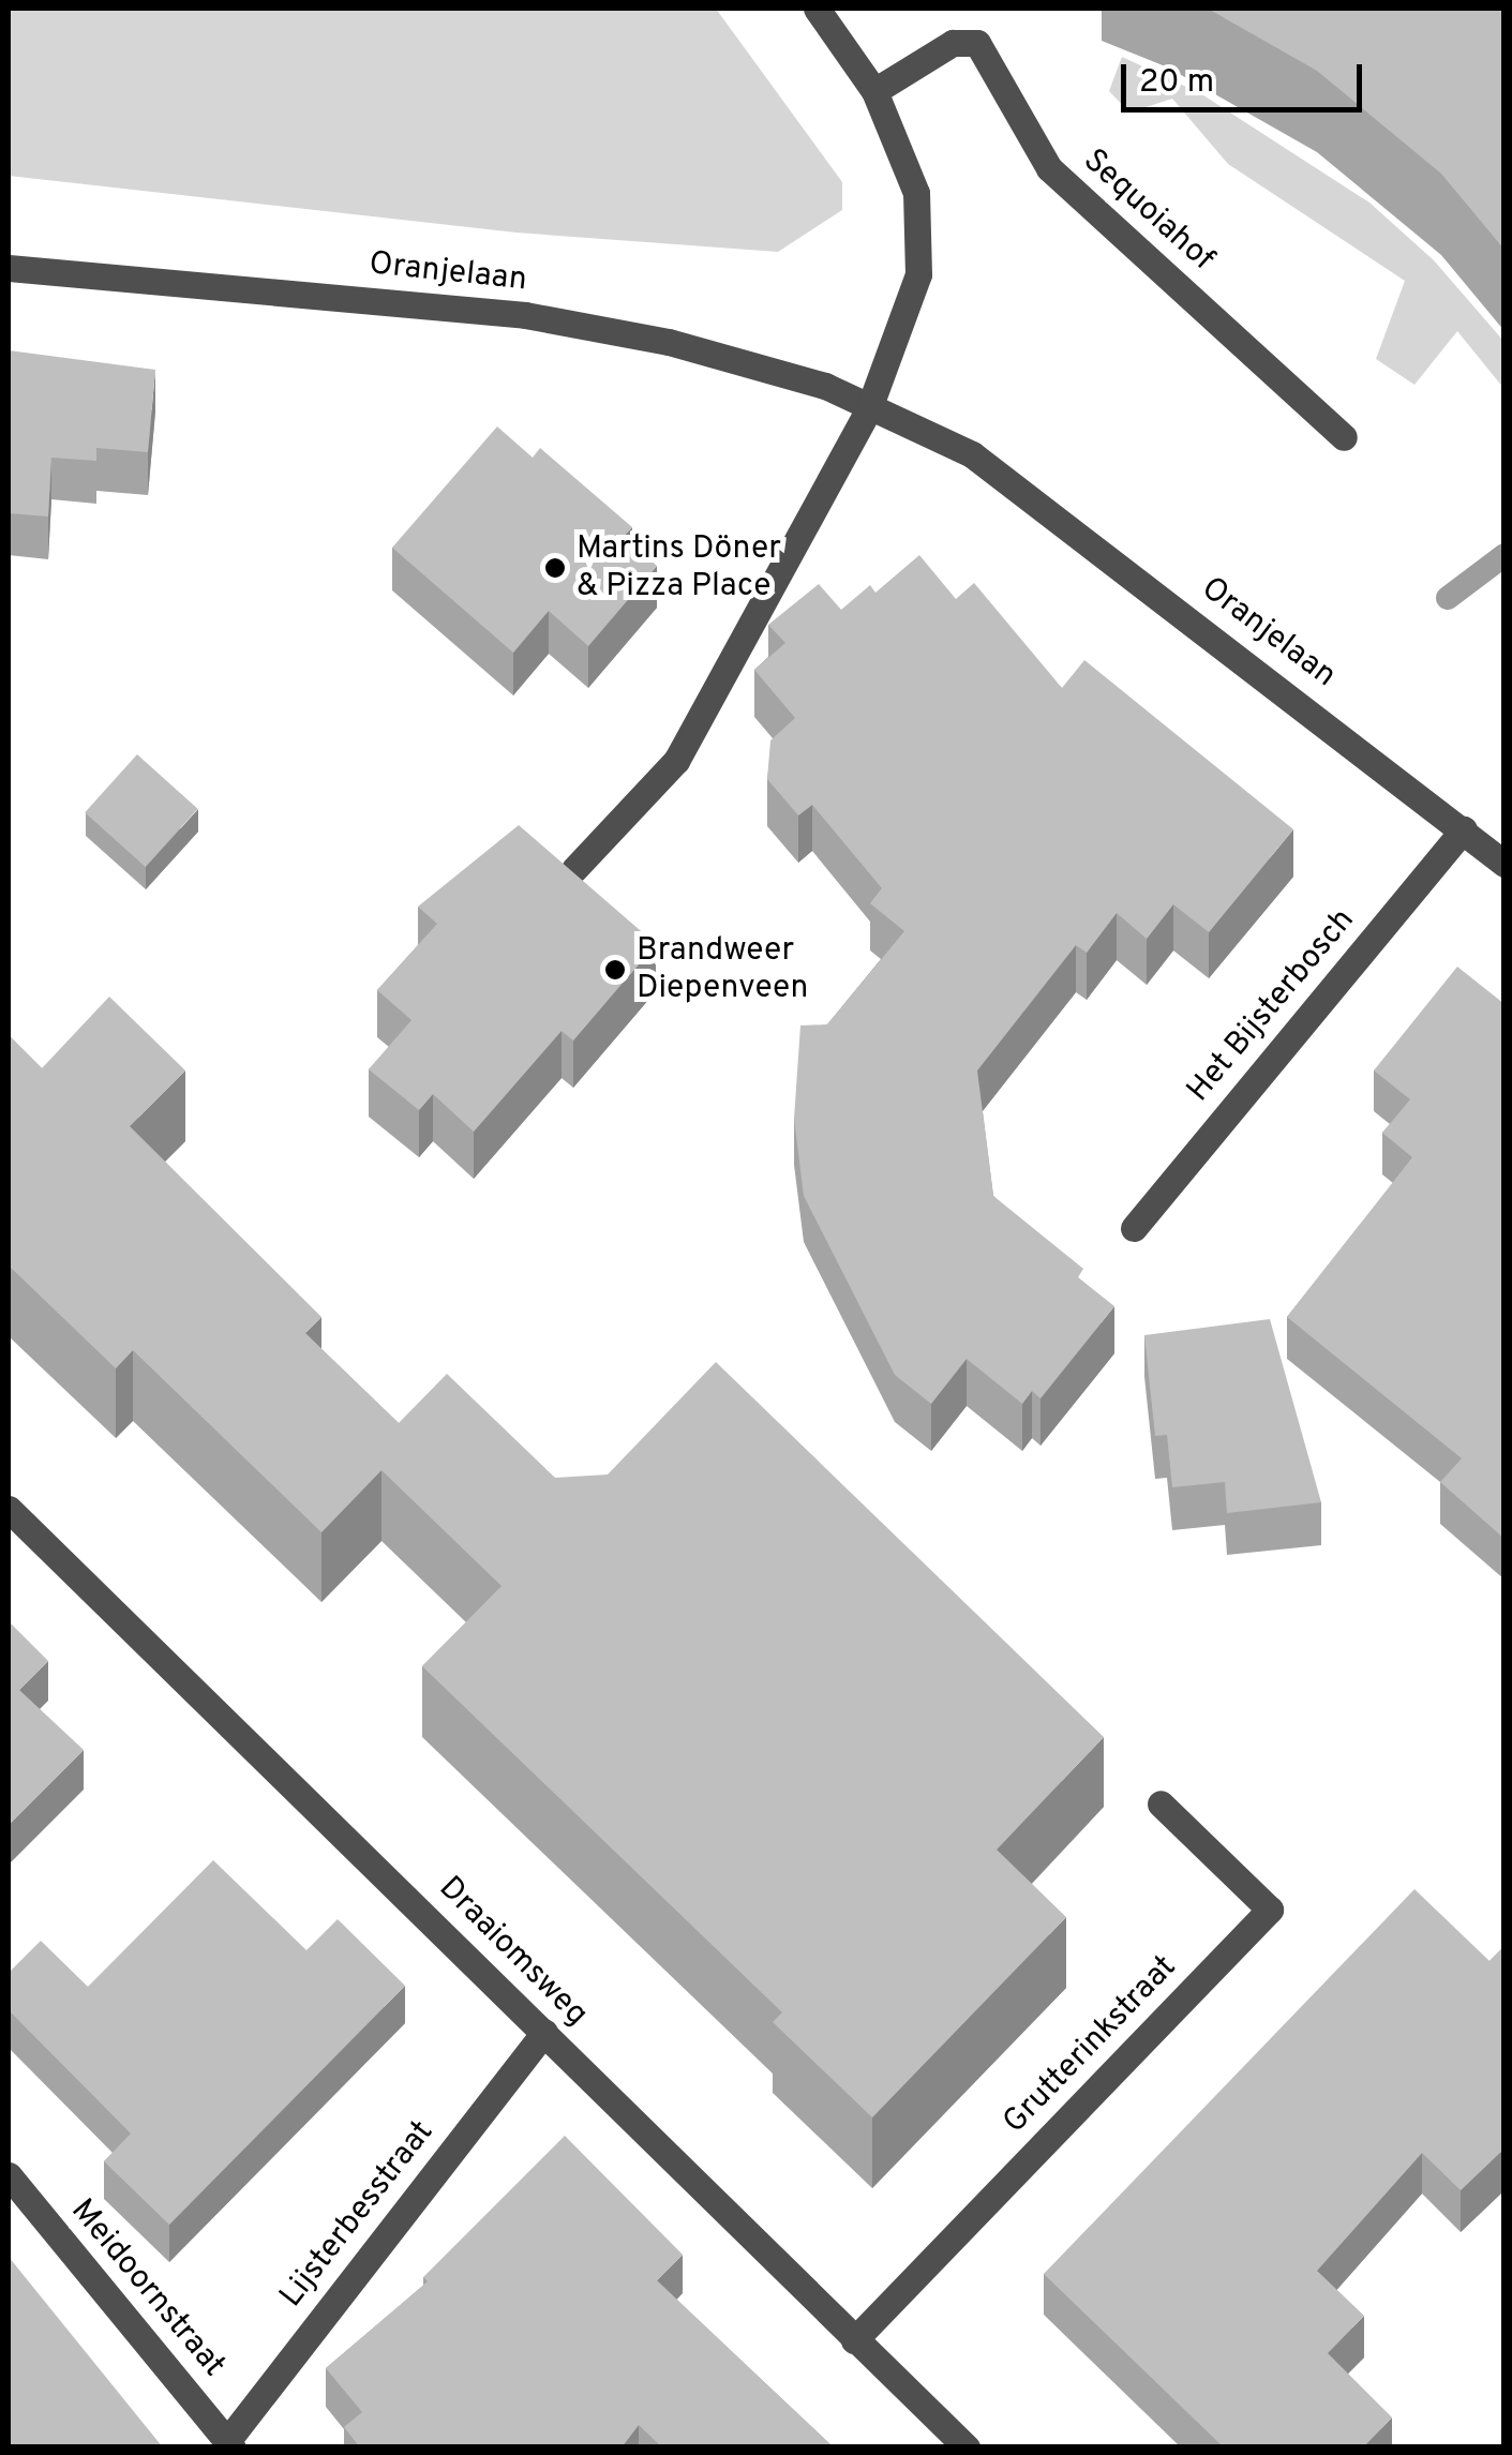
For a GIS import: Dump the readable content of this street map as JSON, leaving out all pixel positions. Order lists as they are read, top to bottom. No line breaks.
{"streets":{"street":["Sequoiahof","Oranjelaan","Het Bijsterbosch","Draaiomsweg","Grutterinkstraat","Lijsterbesstraat","Meidoornstraat"]},"crossings":[["Oranjelaan","Het Bijsterbosch"],["Draaiomsweg","Grutterinkstraat"],["Draaiomsweg","Lijsterbesstraat"],["Lijsterbesstraat","Meidoornstraat"]],"places":["Martins Döner & Pizza Place","Brandweer Diepenveen"],"scale_bar":"20 m"}
